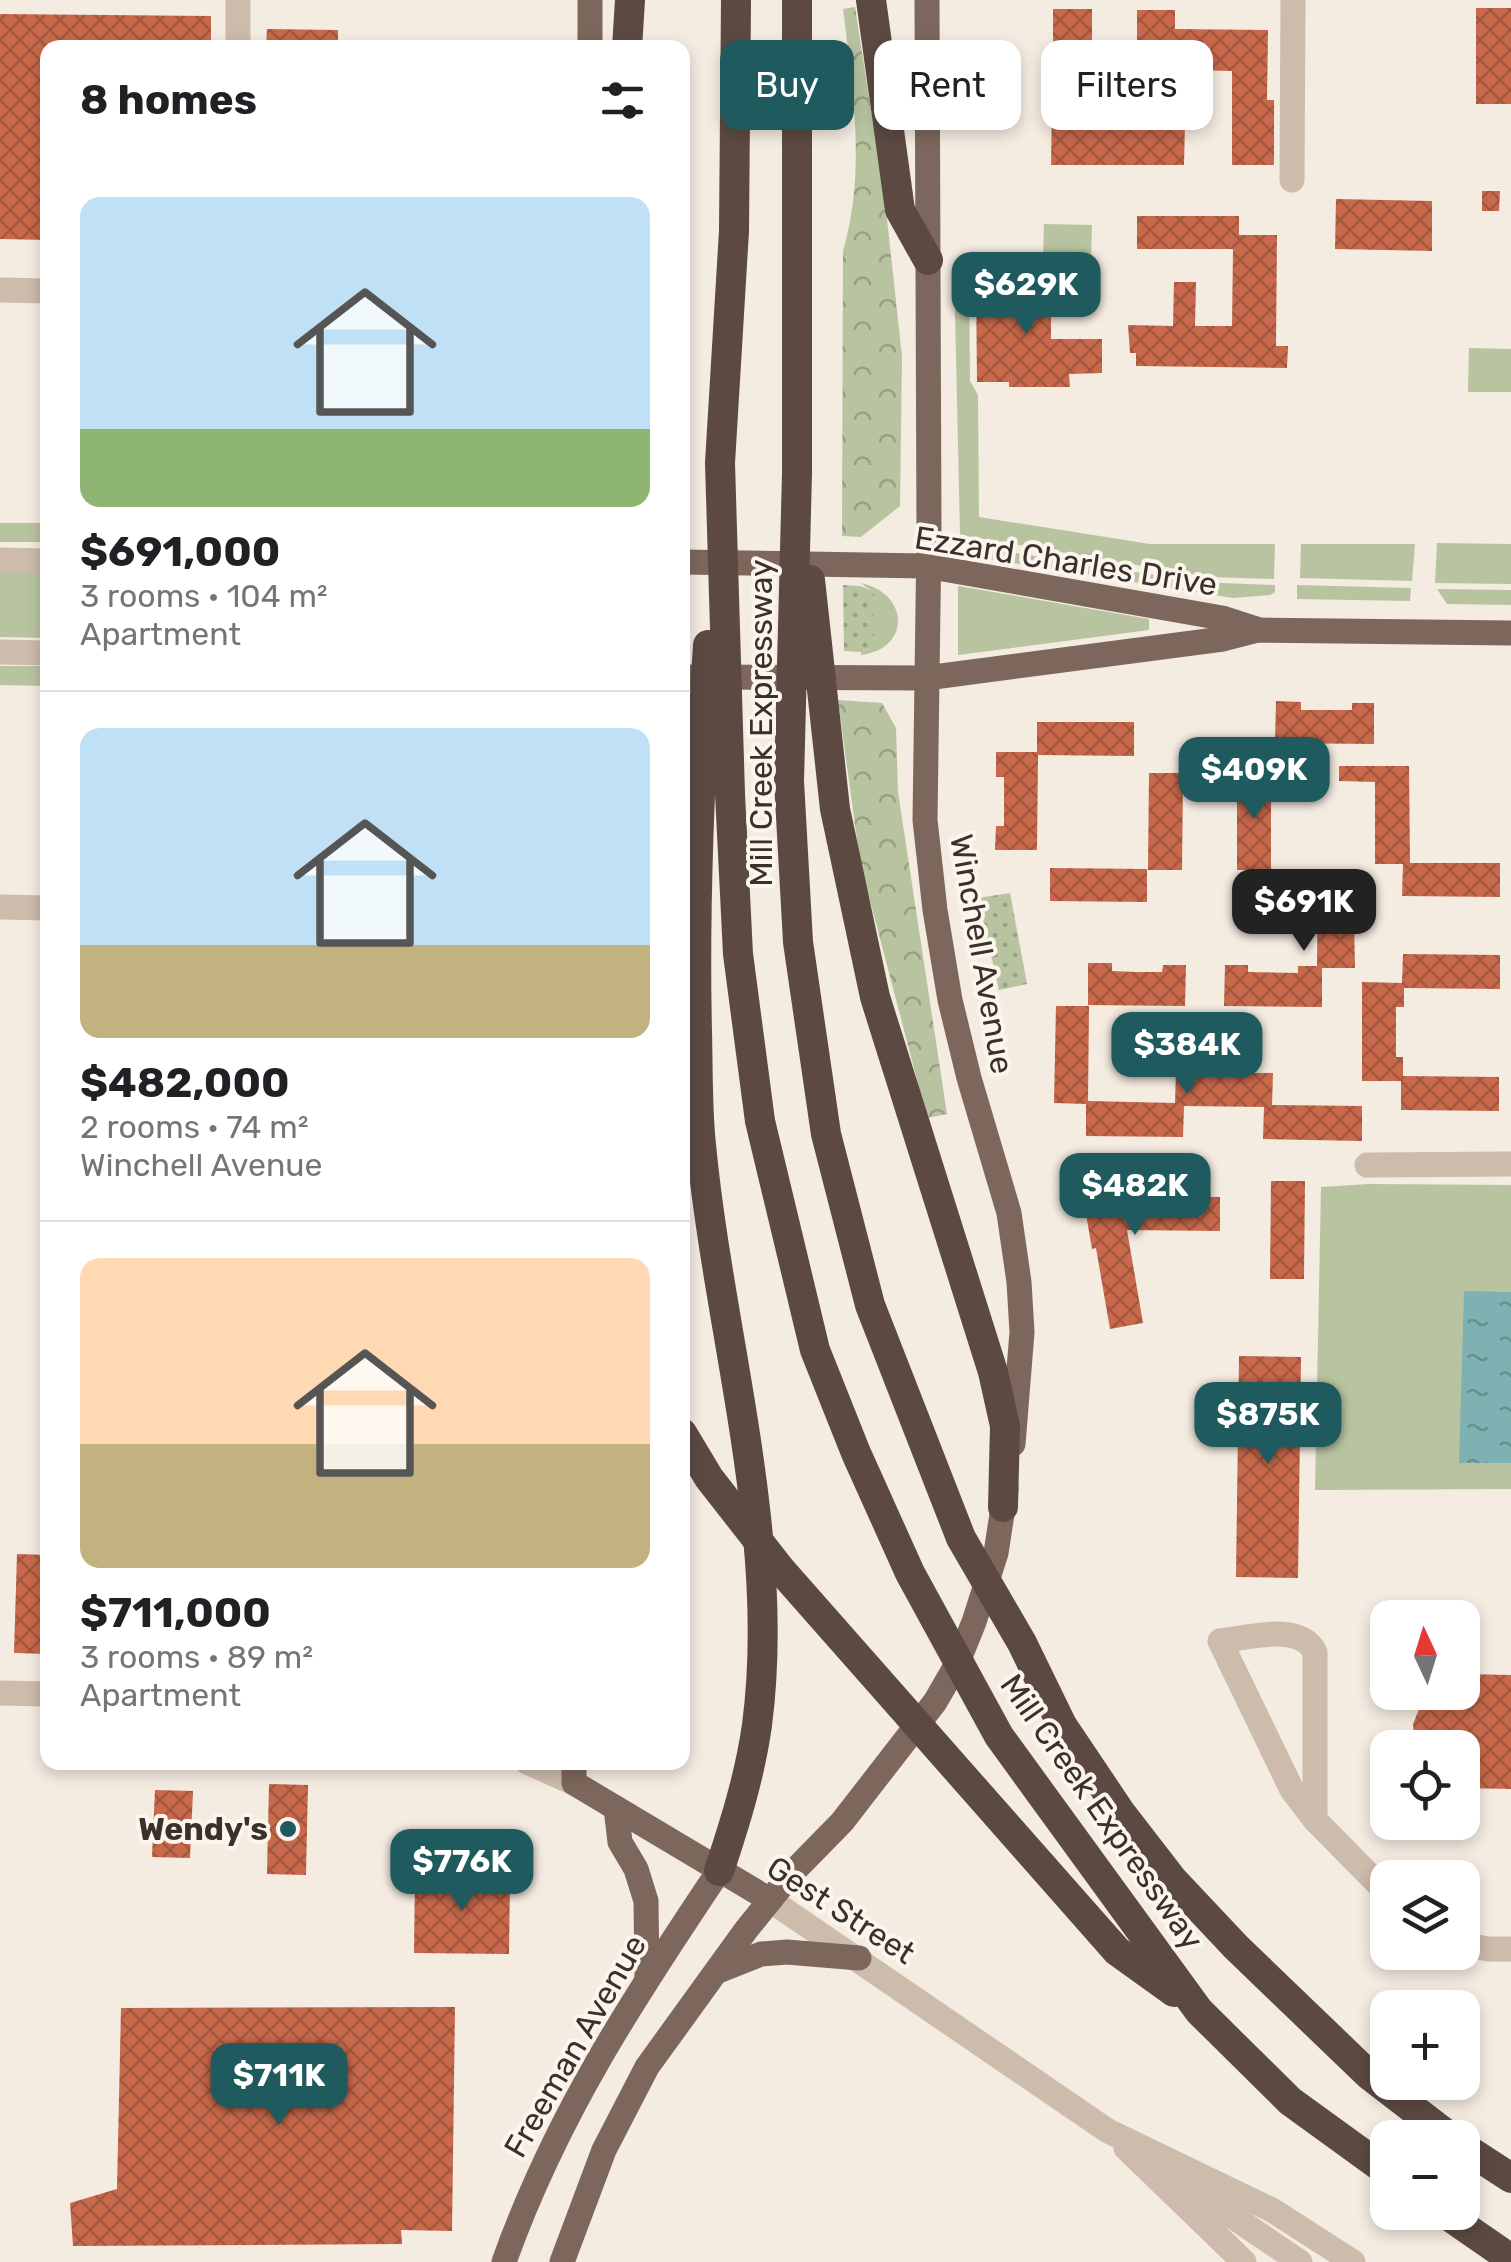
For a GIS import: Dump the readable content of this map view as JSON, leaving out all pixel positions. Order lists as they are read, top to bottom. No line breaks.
{"streets":{"highway":["Mill Creek Expressway"],"main road":["Ezzard Charles Drive","Winchell Avenue","Gest Street","Freeman Avenue"]},"crossings":[["Ezzard Charles Drive","Winchell Avenue"],["Winchell Avenue","Gest Street"],["Gest Street","Freeman Avenue"]],"places":["Wendy's"],"north":"top","page":{"chip":["Buy","Rent","Filters"],"heading":"8 homes","list":[{"name":"$691,000","note":"3 rooms · 104 m² · Apartment"},{"name":"$482,000","note":"2 rooms · 74 m² · Winchell Avenue"},{"name":"$711,000","note":"3 rooms · 89 m² · Apartment"}],"price":["$629K","$409K","$691K","$384K","$482K","$875K","$776K","$711K"],"map_buttons":["+","−"]}}
